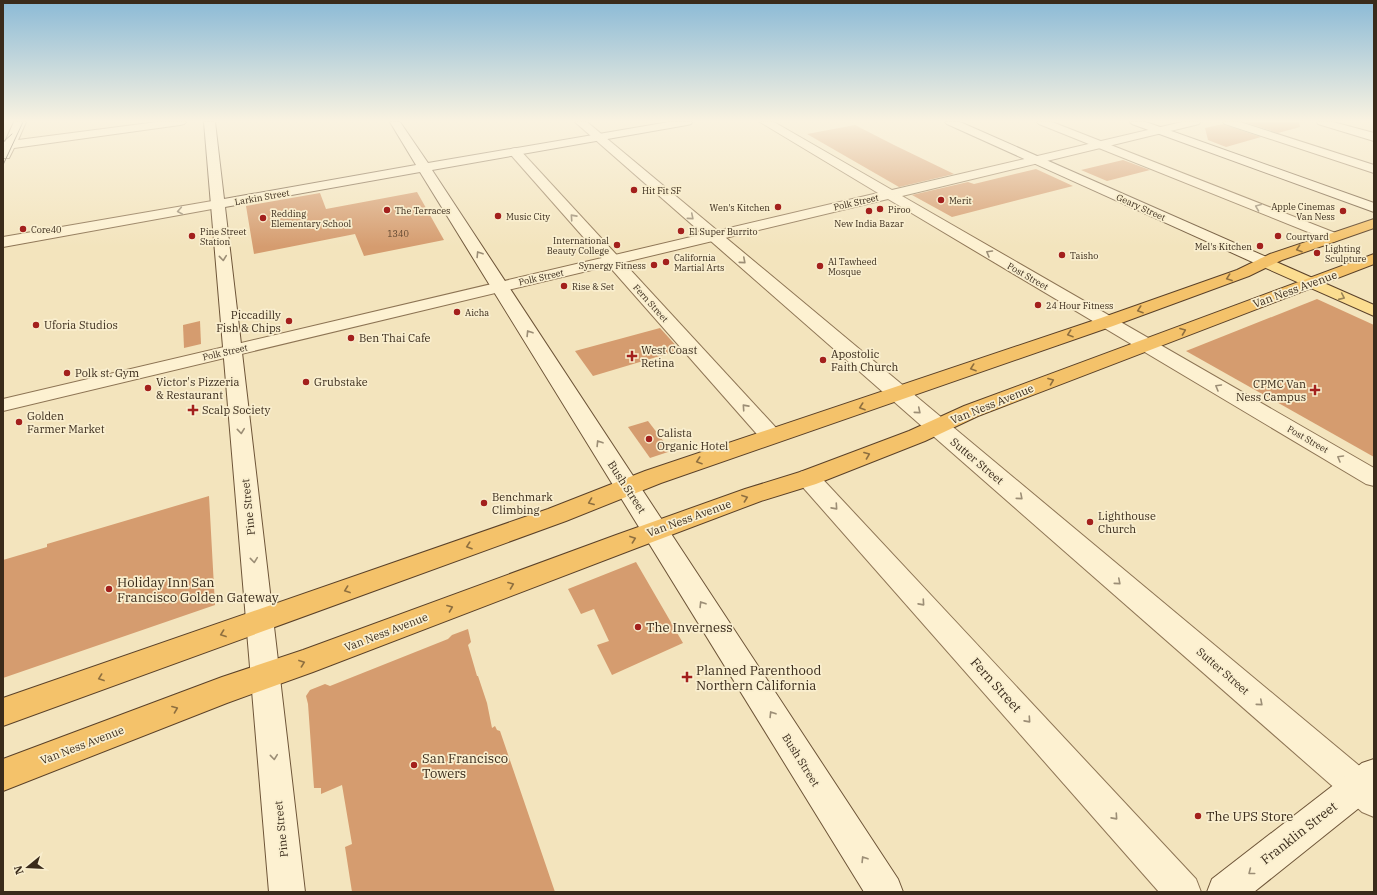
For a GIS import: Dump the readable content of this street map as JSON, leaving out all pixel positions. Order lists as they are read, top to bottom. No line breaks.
{"streets":{"highway":["Van Ness Avenue"],"street":["Larkin Street","Polk Street","Geary Street","Post Street","Fern Street","Sutter Street","Bush Street","Pine Street","Franklin Street"]},"crossings":[["Larkin Street","Bush Street"],["Larkin Street","Pine Street"],["Polk Street","Post Street"],["Polk Street","Fern Street"],["Polk Street","Sutter Street"],["Polk Street","Bush Street"],["Polk Street","Pine Street"],["Post Street","Van Ness Avenue"],["Van Ness Avenue","Fern Street"],["Van Ness Avenue","Sutter Street"],["Van Ness Avenue","Bush Street"],["Van Ness Avenue","Pine Street"],["Sutter Street","Franklin Street"]],"one_way":["Larkin Street","Post Street","Sutter Street","Bush Street","Pine Street","Franklin Street"],"places":{"other":["Hit Fit SF","Merit","Wen's Kitchen","Piroo","The Terraces","New India Bazar","Apple Cinemas Van Ness","Music City","Redding Elementary School","Core40","El Super Burrito","Pine Street Station","Courtyard","International Beauty College","Mel's Kitchen","Lighting Sculpture","Taisho","California Martial Arts","Synergy Fitness","Al Tawheed Mosque","Rise & Set","24 Hour Fitness","Aicha","Piccadilly Fish & Chips","Uforia Studios","Ben Thai Cafe","Apostolic Faith Church","Polk st. Gym","Grubstake","Victor's Pizzeria & Restaurant","Golden Farmer Market","Calista Organic Hotel","Benchmark Climbing","Lighthouse Church","Holiday Inn San Francisco Golden Gateway","The Inverness","San Francisco Towers","The UPS Store"],"health":["West Coast Retina","CPMC Van Ness Campus","Scalp Society","Planned Parenthood Northern California"]},"house_numbers":["1340"],"north":"left"}
